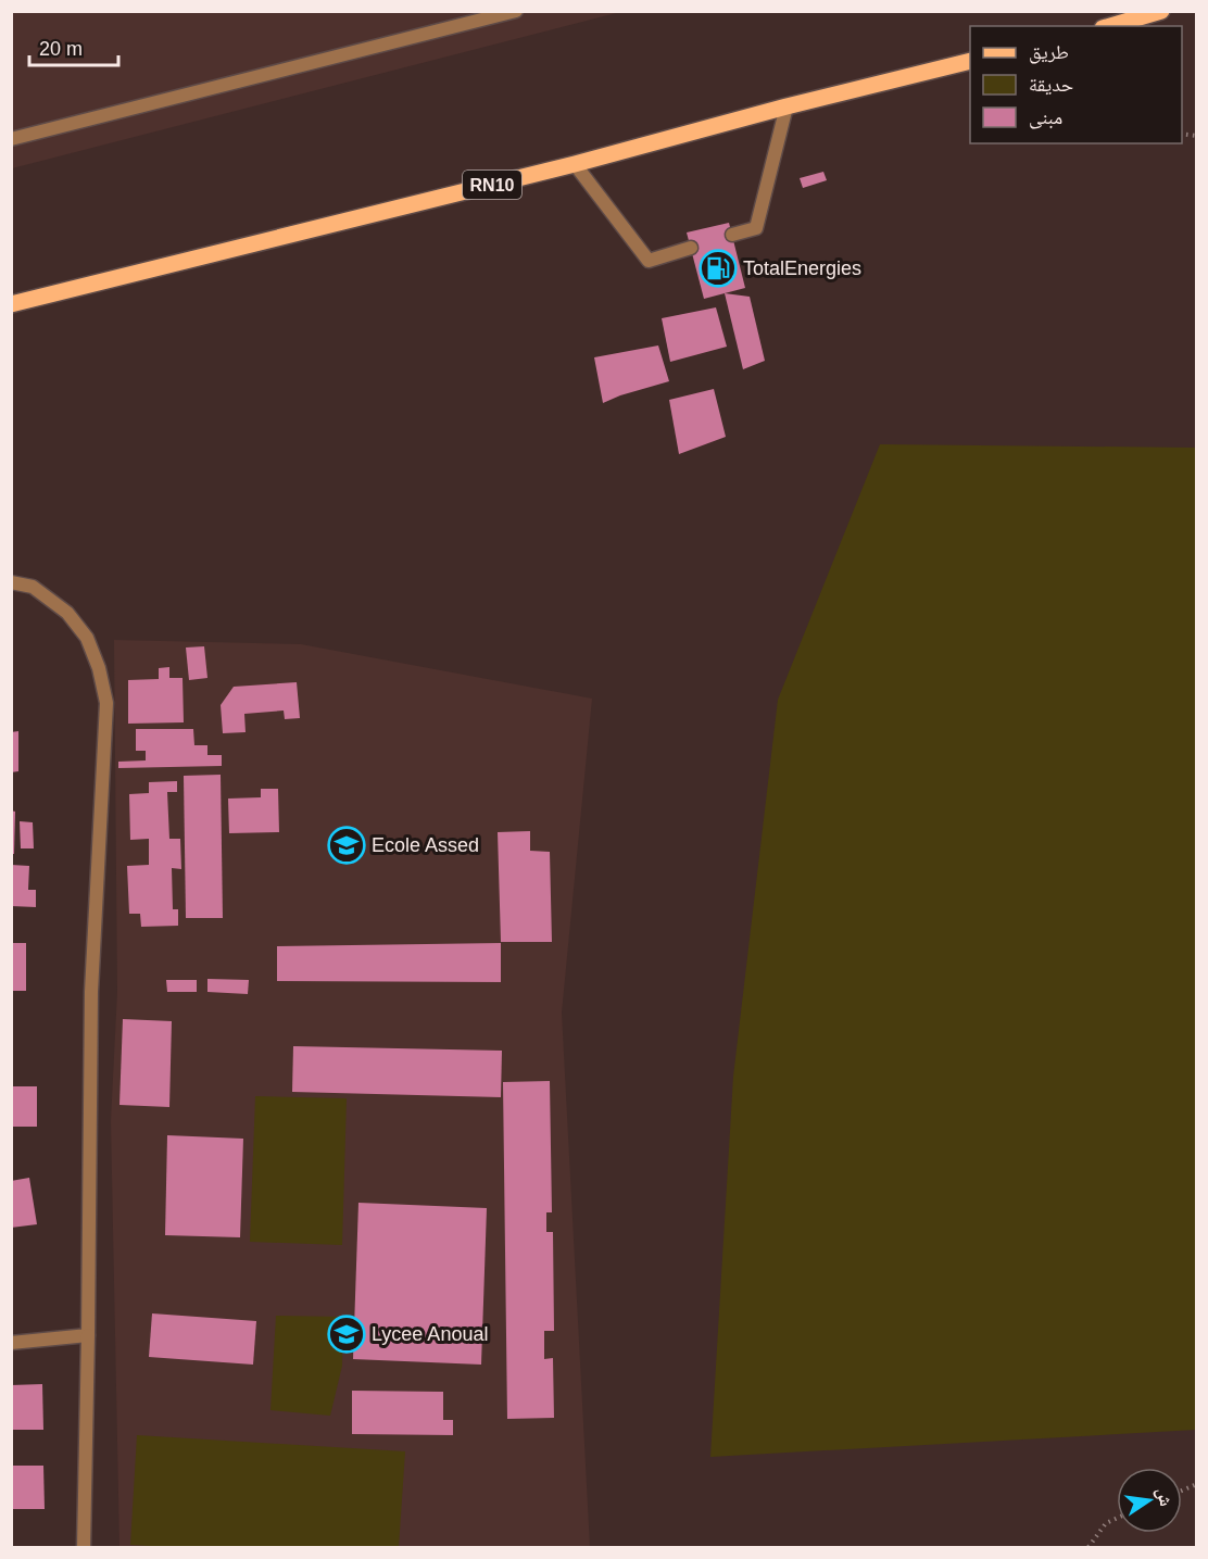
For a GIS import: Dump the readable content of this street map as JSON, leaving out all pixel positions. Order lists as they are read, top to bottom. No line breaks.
{"streets":{"main road":["RN10"]},"places":{"fuel station":["TotalEnergies"],"school or university":["Ecole Assed","Lycee Anoual"]},"legend":["طريق","حديقة","مبنى"],"scale_bar":"20 m","north":"right"}
